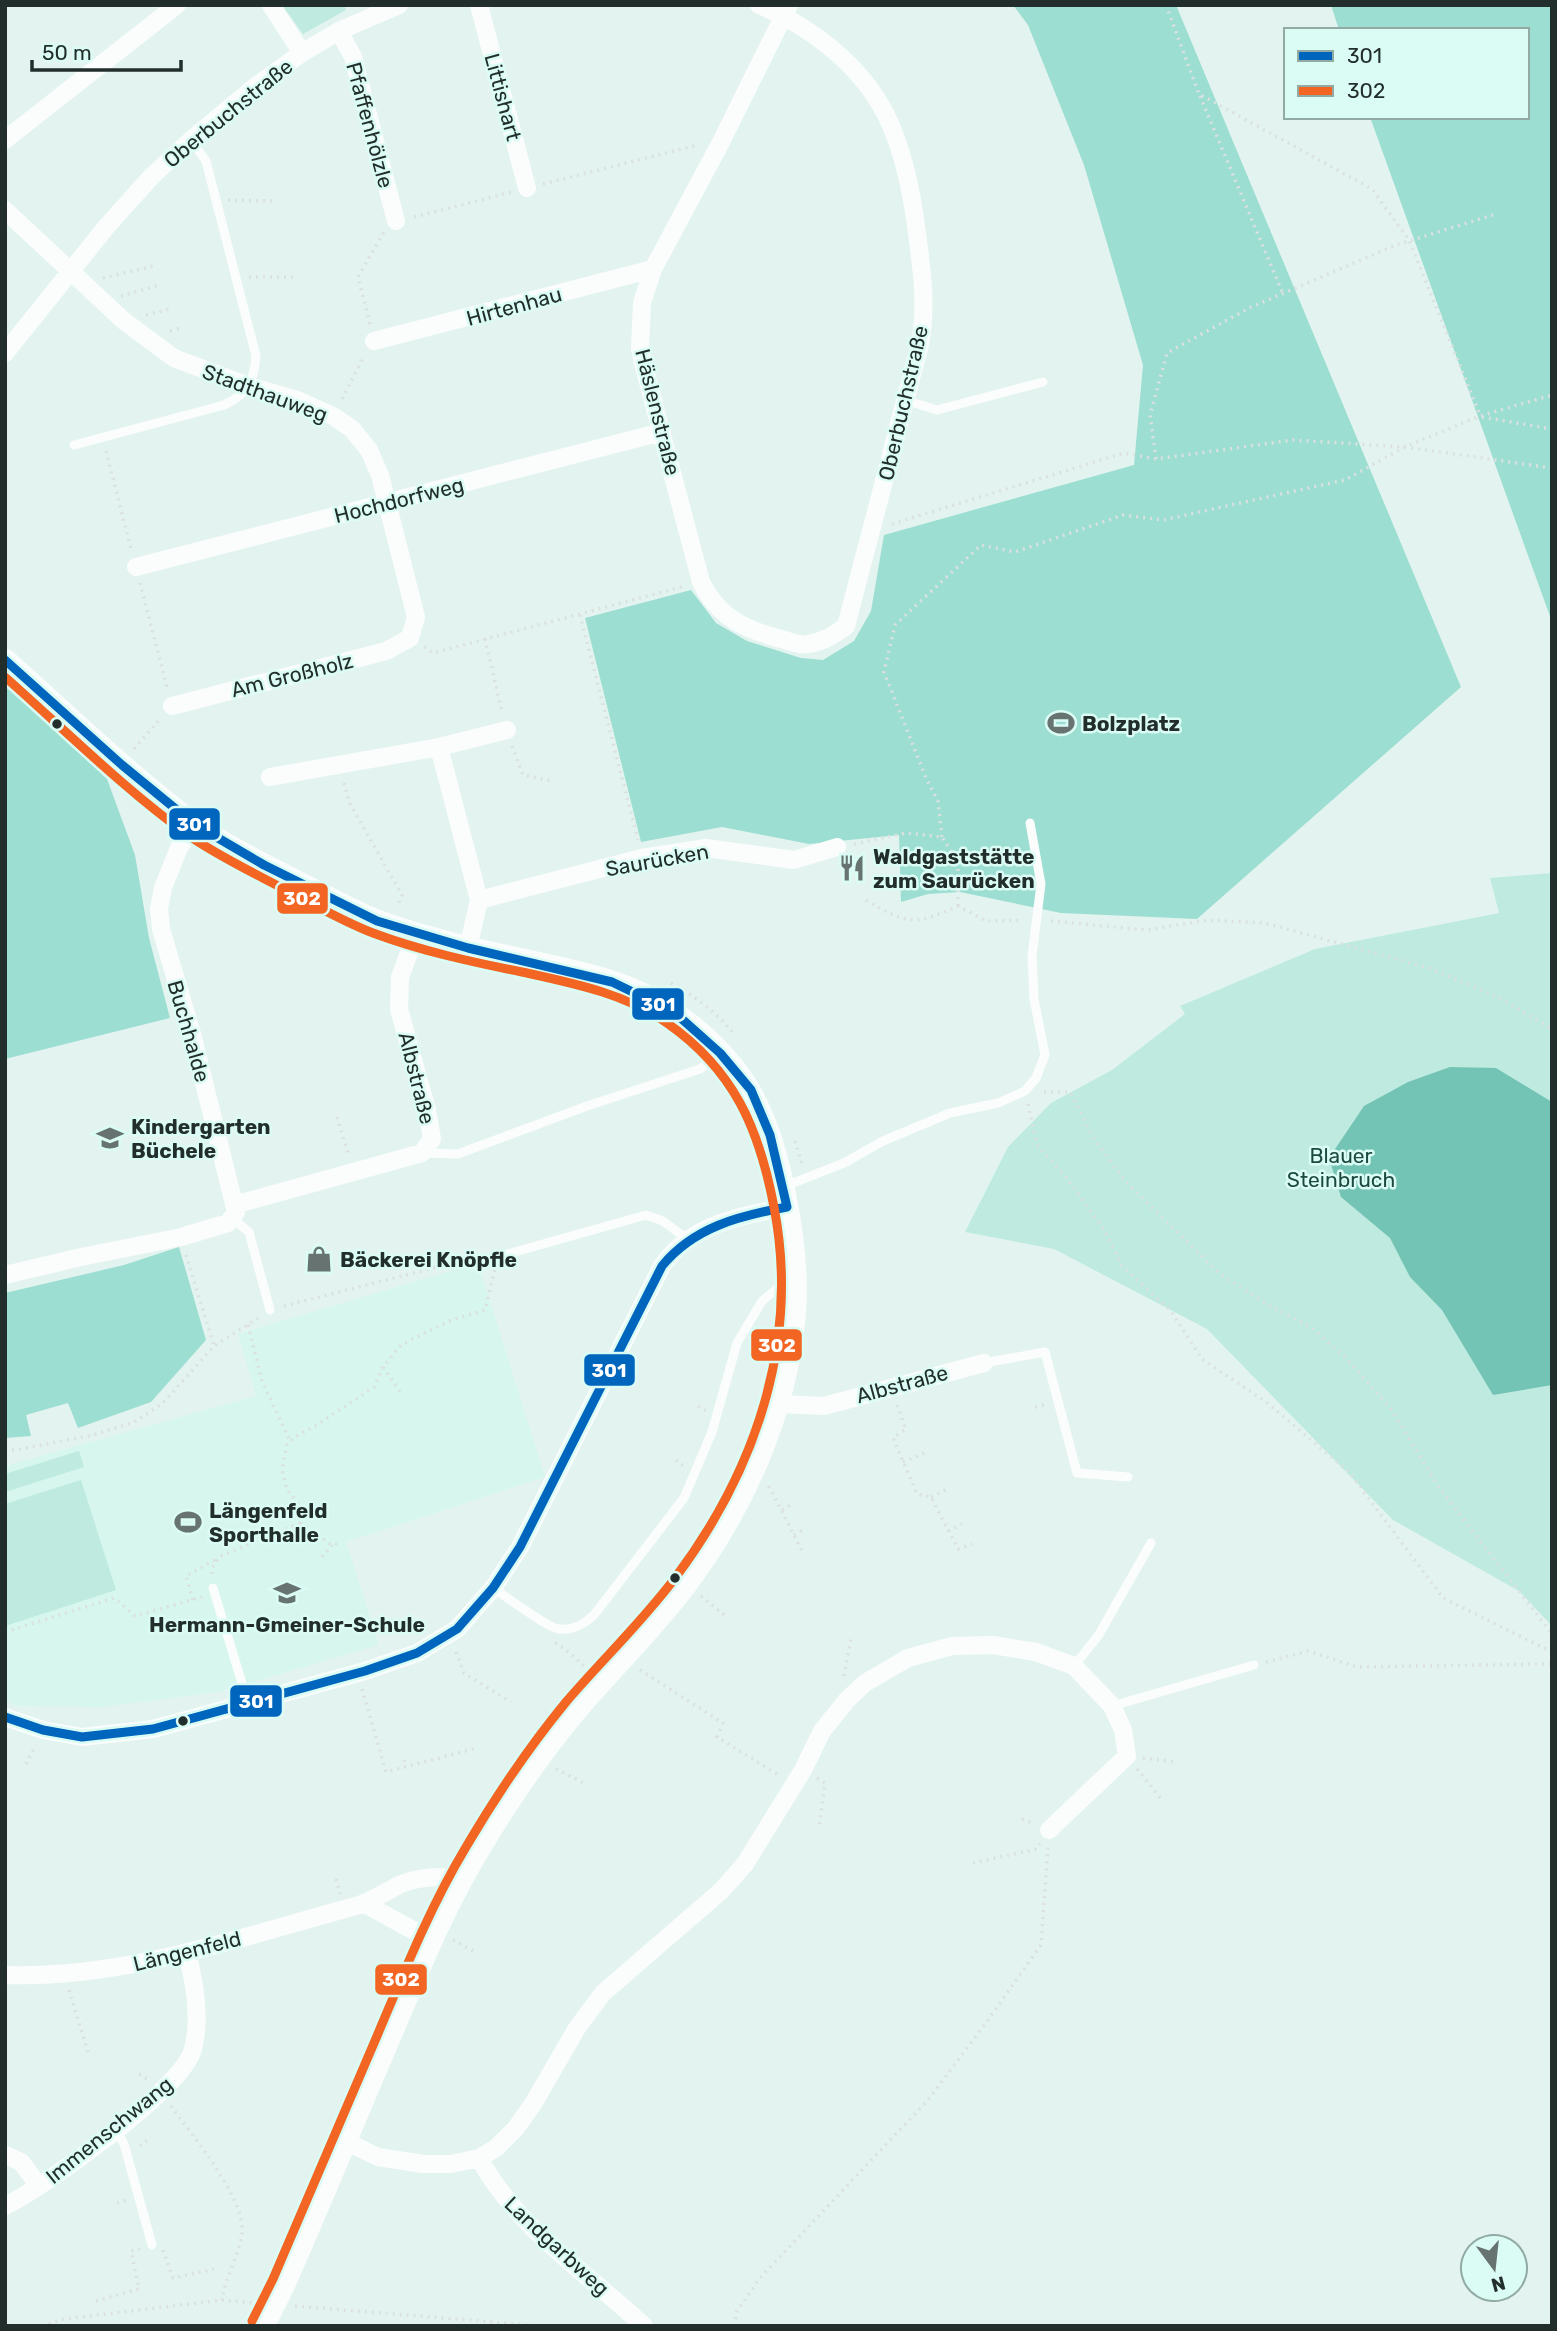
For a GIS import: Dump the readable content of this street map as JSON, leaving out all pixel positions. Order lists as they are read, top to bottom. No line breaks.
{"streets":{"street":["Littishart","Oberbuchstraße","Pfaffenhölzle","Hirtenhau","Stadthauweg","Häslenstraße","Hochdorfweg","Am Großholz","Saurücken","Buchhalde","Albstraße","Längenfeld","Immenschwang","Landgarbweg"]},"crossings":[["Oberbuchstraße","Pfaffenhölzle"],["Oberbuchstraße","Stadthauweg"],["Oberbuchstraße","Häslenstraße"],["Hirtenhau","Häslenstraße"],["Stadthauweg","Hochdorfweg"],["Stadthauweg","Am Großholz"],["Häslenstraße","Hochdorfweg"],["Buchhalde","Albstraße"],["Längenfeld","Immenschwang"]],"parks":["Blauer Steinbruch"],"places":{"sports":["Bolzplatz","Längenfeld Sporthalle"],"restaurant":["Waldgaststätte zum Saurücken"],"school or university":["Kindergarten Büchele","Hermann-Gmeiner-Schule"],"shop":["Bäckerei Knöpfle"]},"lines":["transit line 301","transit line 302"],"legend":["301","302"],"scale_bar":"50 m","north":"bottom"}
